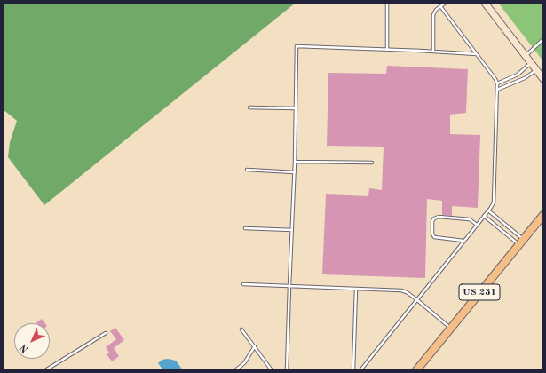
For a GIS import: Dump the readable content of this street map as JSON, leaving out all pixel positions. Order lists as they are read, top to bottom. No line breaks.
{"streets":{"main road":["US 231"]},"north":"bottom left"}
